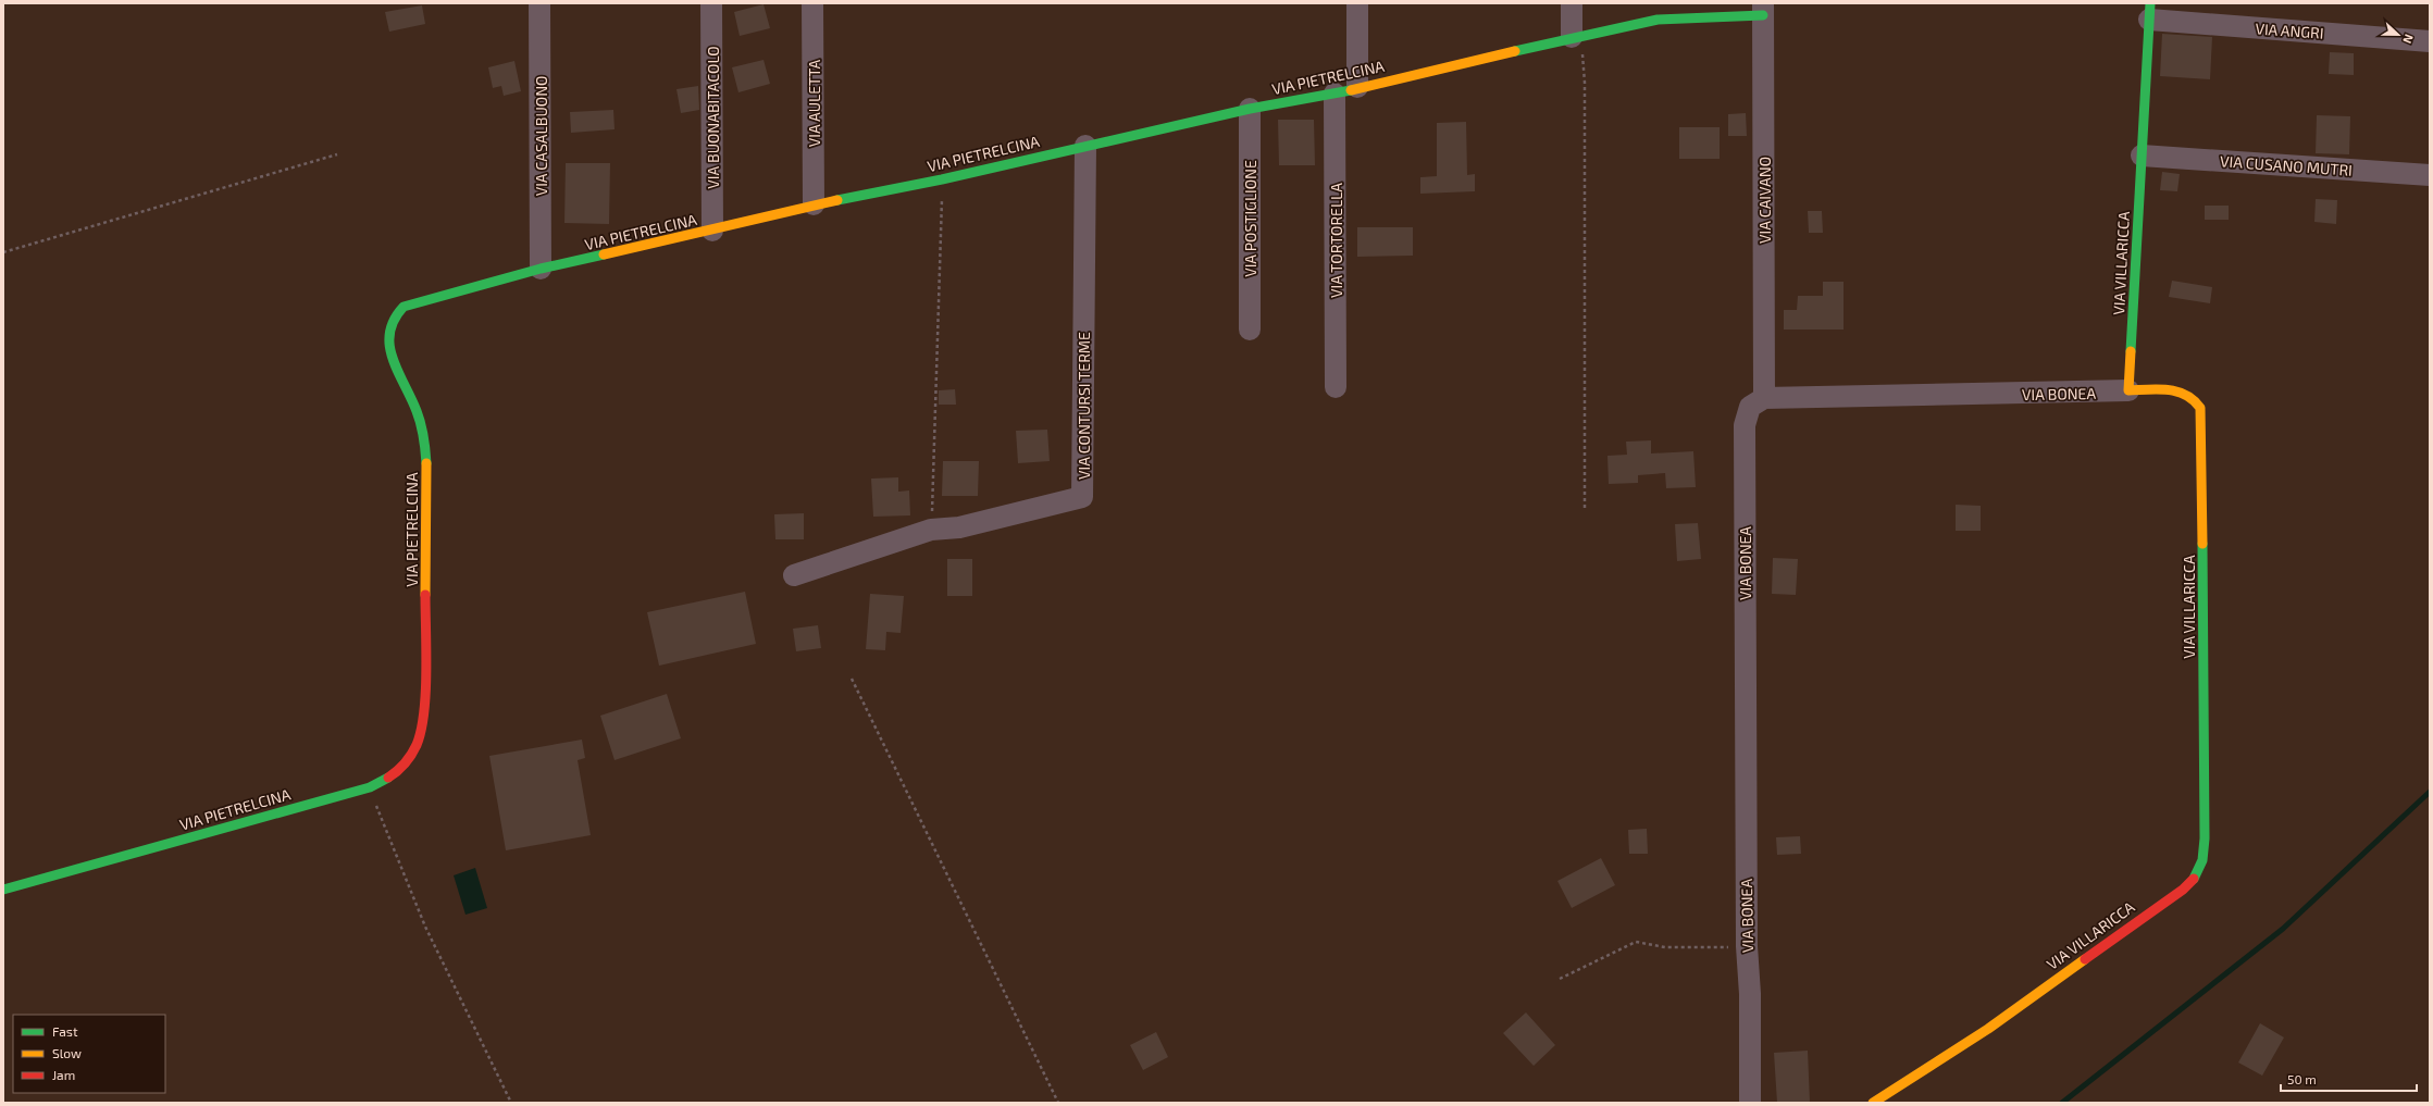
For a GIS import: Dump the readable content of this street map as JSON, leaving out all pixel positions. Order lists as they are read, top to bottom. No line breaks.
{"streets":{"street":["VIA ANGRI","VIA PIETRELCINA","VIA AULETTA","VIA BUONABITACOLO","VIA CASALBUONO","VIA CUSANO MUTRI","VIA CAIVANO","VIA POSTIGLIONE","VIA TORTORELLA","VIA VILLARICCA","VIA BONEA","VIA CONTURSI TERME"]},"crossings":[["VIA ANGRI","VIA VILLARICCA"],["VIA PIETRELCINA","VIA AULETTA"],["VIA PIETRELCINA","VIA BUONABITACOLO"],["VIA PIETRELCINA","VIA CASALBUONO"],["VIA PIETRELCINA","VIA CAIVANO"],["VIA PIETRELCINA","VIA POSTIGLIONE"],["VIA PIETRELCINA","VIA TORTORELLA"],["VIA PIETRELCINA","VIA CONTURSI TERME"],["VIA CUSANO MUTRI","VIA VILLARICCA"],["VIA CAIVANO","VIA BONEA"],["VIA VILLARICCA","VIA BONEA"]],"legend":["Fast","Slow","Jam"],"scale_bar":"50 m","north":"right"}
